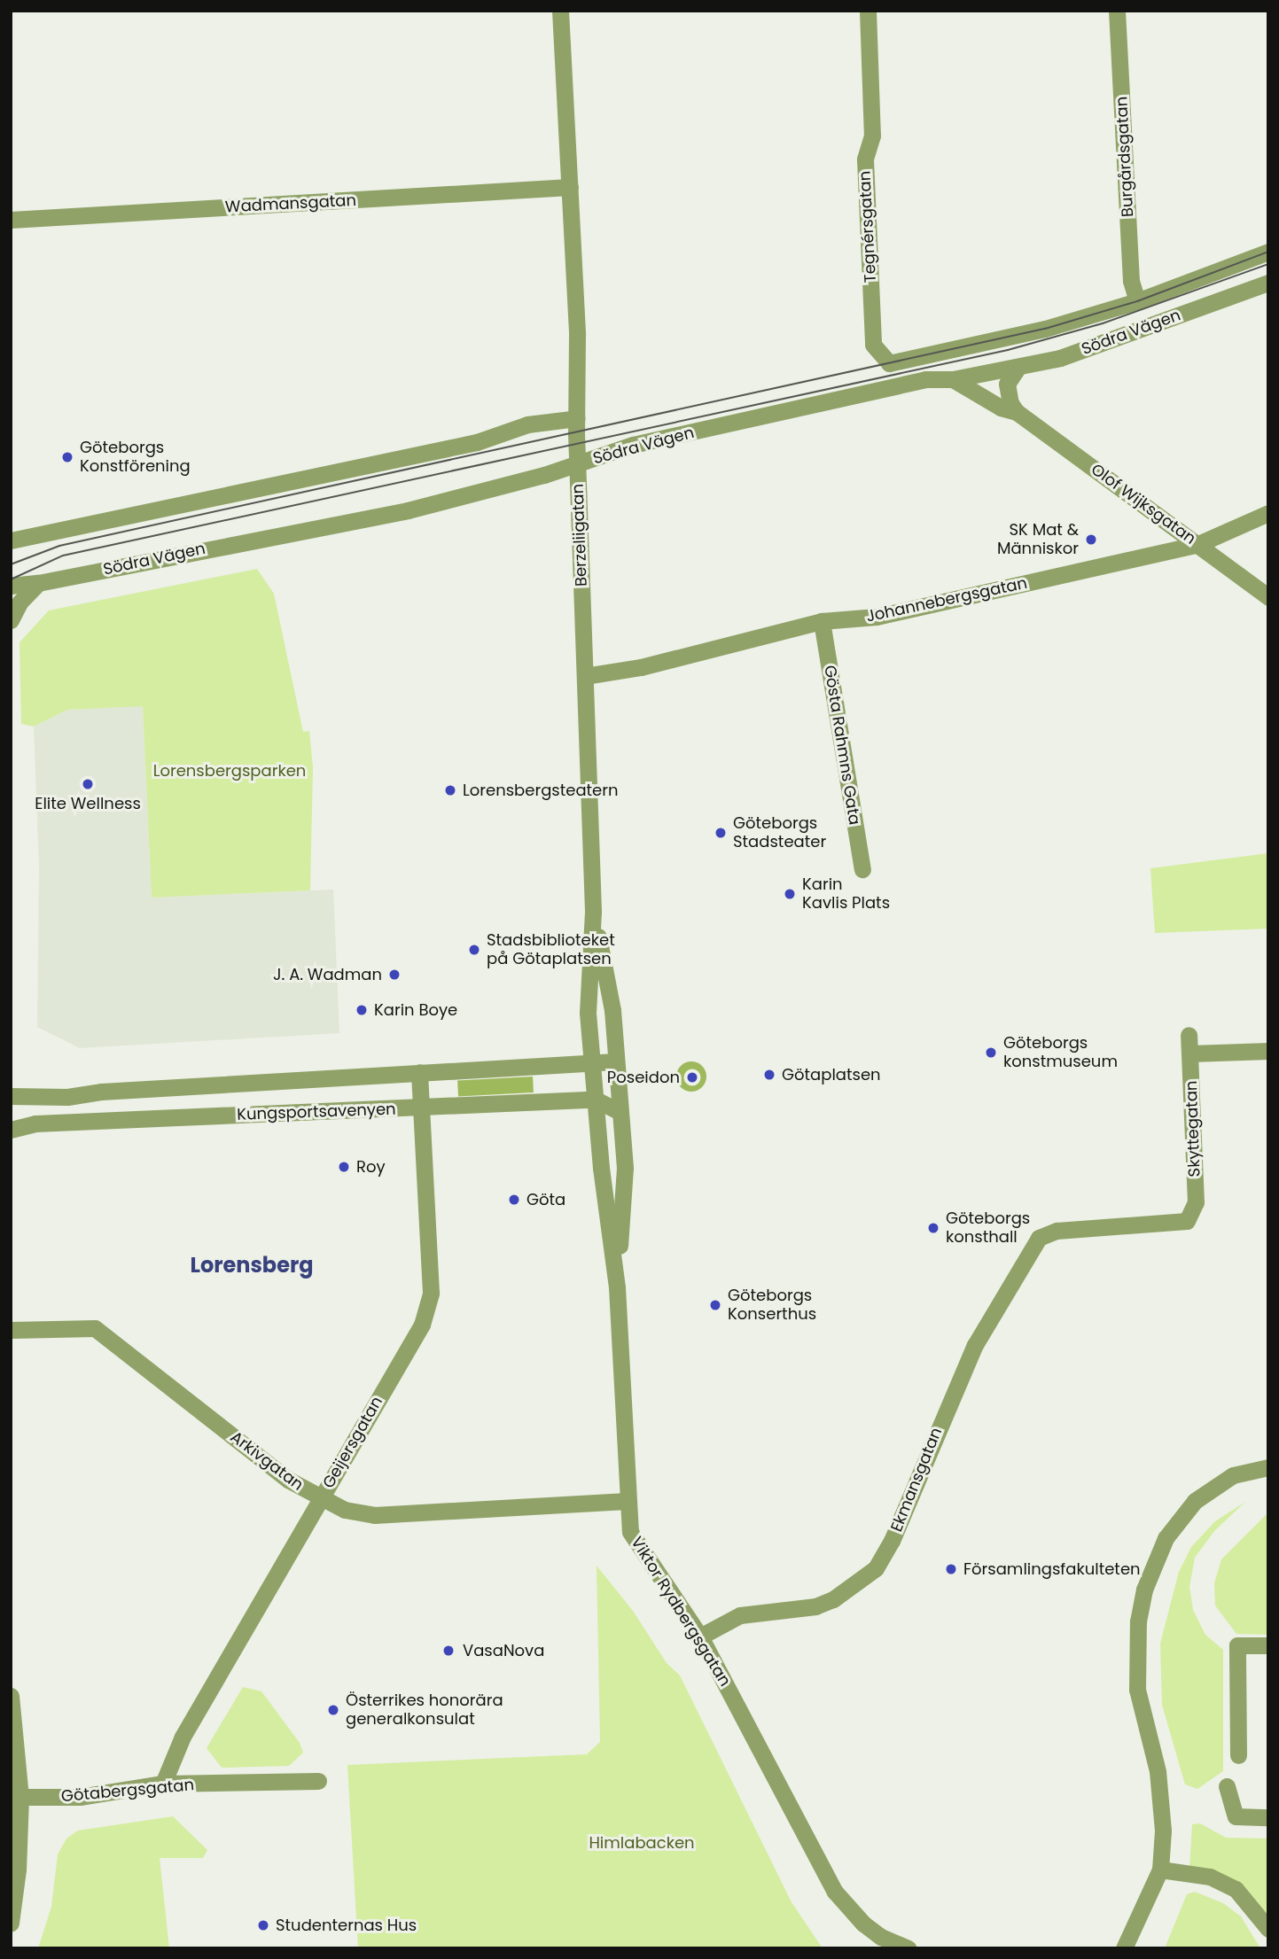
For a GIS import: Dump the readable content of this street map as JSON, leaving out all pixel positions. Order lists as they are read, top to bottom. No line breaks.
{"streets":{"street":["Burgårdsgatan","Wadmansgatan","Tegnérsgatan","Södra Vägen","Olof Wijksgatan","Berzeliigatan","Johannebergsgatan","Gösta Rahmns Gata","Kungsportsavenyen","Skyttegatan","Geijersgatan","Arkivgatan","Ekmansgatan","Viktor Rydbergsgatan","Götabergsgatan"]},"crossings":[["Burgårdsgatan","Södra Vägen"],["Wadmansgatan","Berzeliigatan"],["Tegnérsgatan","Södra Vägen"],["Södra Vägen","Olof Wijksgatan"],["Södra Vägen","Berzeliigatan"],["Olof Wijksgatan","Johannebergsgatan"],["Berzeliigatan","Johannebergsgatan"],["Berzeliigatan","Kungsportsavenyen"],["Berzeliigatan","Viktor Rydbergsgatan"],["Johannebergsgatan","Gösta Rahmns Gata"],["Kungsportsavenyen","Geijersgatan"],["Kungsportsavenyen","Viktor Rydbergsgatan"],["Skyttegatan","Ekmansgatan"],["Geijersgatan","Arkivgatan"],["Geijersgatan","Götabergsgatan"],["Arkivgatan","Viktor Rydbergsgatan"],["Ekmansgatan","Viktor Rydbergsgatan"]],"districts":["Lorensberg"],"parks":["Lorensbergsparken","Himlabacken"],"places":["Göteborgs Konstförening","SK Mat & Människor","Elite Wellness","Lorensbergsteatern","Göteborgs Stadsteater","Karin Kavlis Plats","Stadsbiblioteket på Götaplatsen","J. A. Wadman","Karin Boye","Göteborgs konstmuseum","Götaplatsen","Poseidon","Roy","Göta","Göteborgs konsthall","Göteborgs Konserthus","Församlingsfakulteten","VasaNova","Österrikes honorära generalkonsulat","Studenternas Hus"]}
